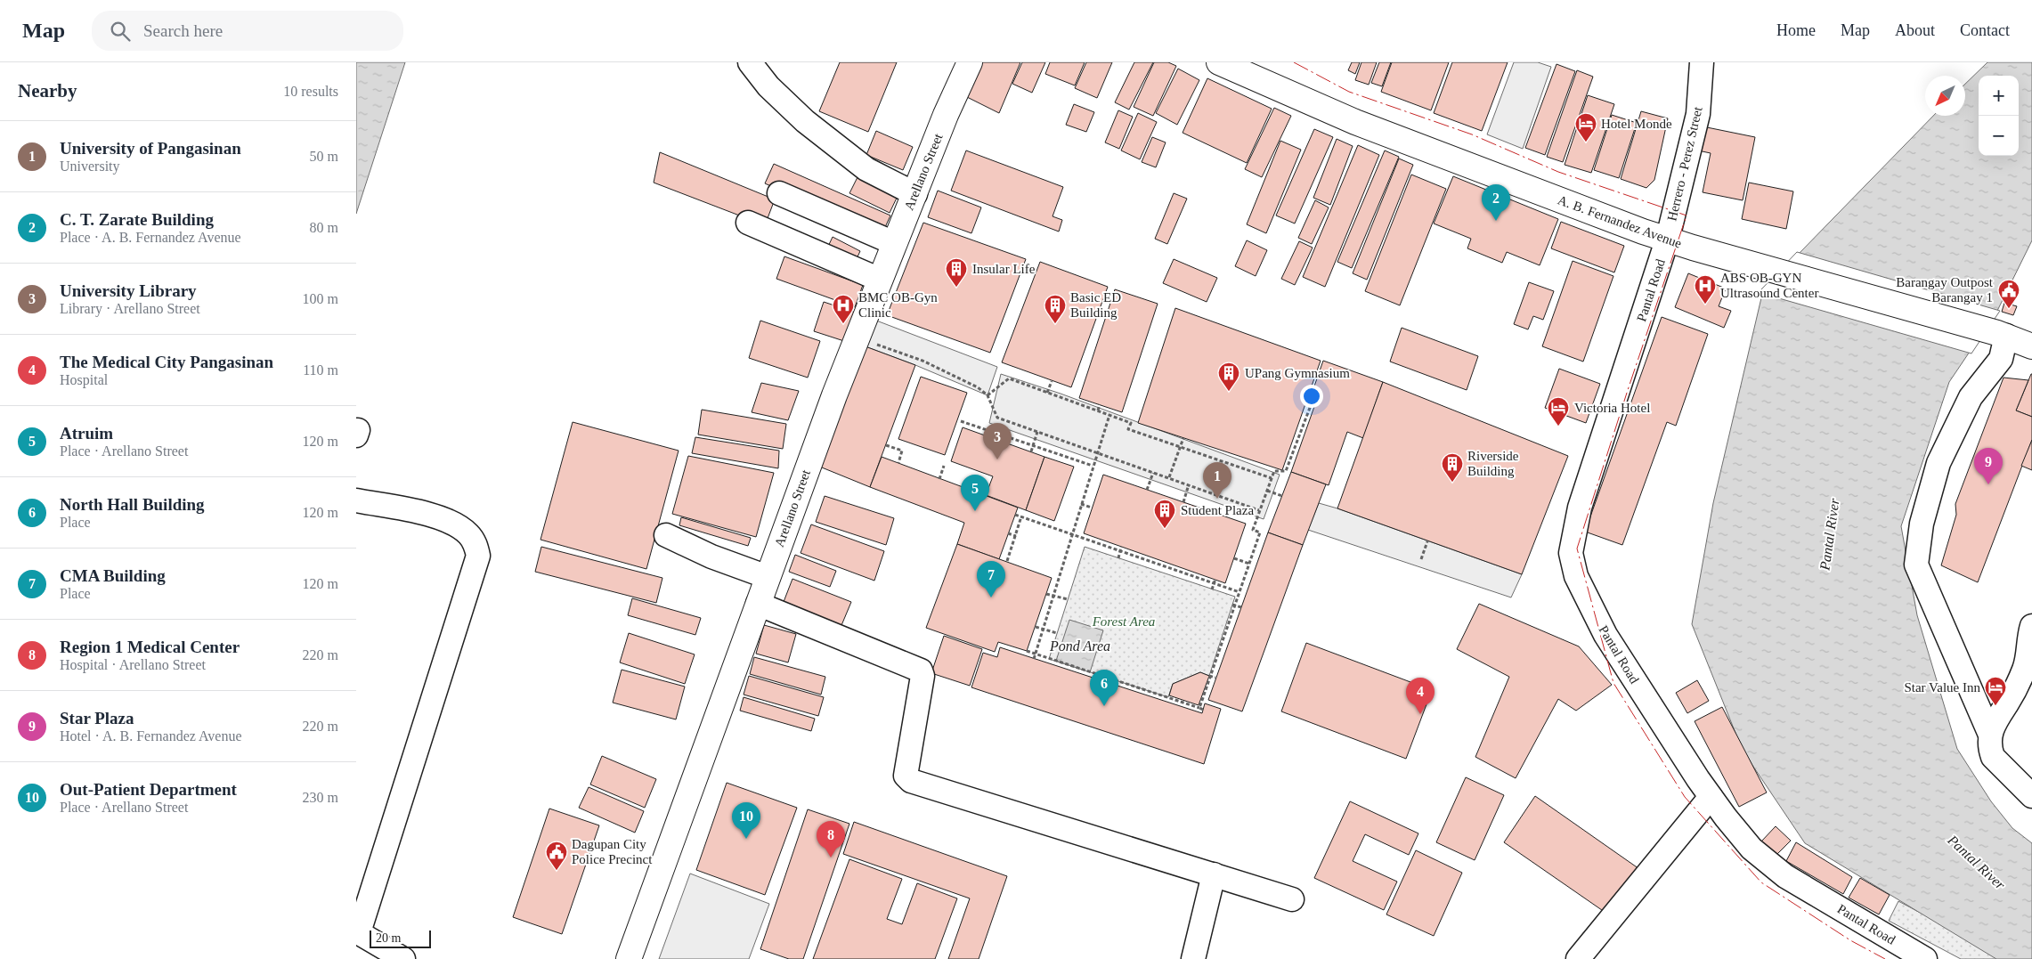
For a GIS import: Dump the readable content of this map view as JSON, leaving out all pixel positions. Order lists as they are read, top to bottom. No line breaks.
{"streets":{"main road":["Arellano Street","A. B. Fernandez Avenue"],"street":["Herrero - Perez Street","Pantal Road"]},"crossings":[["Herrero - Perez Street","A. B. Fernandez Avenue"],["Herrero - Perez Street","Pantal Road"],["A. B. Fernandez Avenue","Pantal Road"]],"water":["Pantal River","Pond Area"],"parks":["Forest Area"],"places":{"hotel":["Hotel Monde","Victoria Hotel","Star Value Inn"],"building":["Insular Life","Basic ED Building","UPang Gymnasium","Riverside Building","Student Plaza"],"hospital":["ABS OB-GYN Ultrasound Center","BMC OB-Gyn Clinic"],"public building":["Barangay Outpost Barangay 1","Dagupan City Police Precinct"]},"scale_bar":"20 m","north":"bottom left","page":{"header":"Map","search":"Search here","nav":["Home","Map","About","Contact"],"heading":["Nearby","10 results"],"map_buttons":["+","−"],"list":[{"mark":"1","name":"University of Pangasinan","note":"University","value":"50 m"},{"mark":"2","name":"C. T. Zarate Building","note":"Place · A. B. Fernandez Avenue","value":"80 m"},{"mark":"3","name":"University Library","note":"Library · Arellano Street","value":"100 m"},{"mark":"4","name":"The Medical City Pangasinan","note":"Hospital","value":"110 m"},{"mark":"5","name":"Atruim","note":"Place · Arellano Street","value":"120 m"},{"mark":"6","name":"North Hall Building","note":"Place","value":"120 m"},{"mark":"7","name":"CMA Building","note":"Place","value":"120 m"},{"mark":"8","name":"Region 1 Medical Center","note":"Hospital · Arellano Street","value":"220 m"},{"mark":"9","name":"Star Plaza","note":"Hotel · A. B. Fernandez Avenue","value":"220 m"},{"mark":"10","name":"Out-Patient Department","note":"Place · Arellano Street","value":"230 m"}],"pins":["2","3","9","1","5","7","6","4","10","8"],"scale":"20 m"}}
